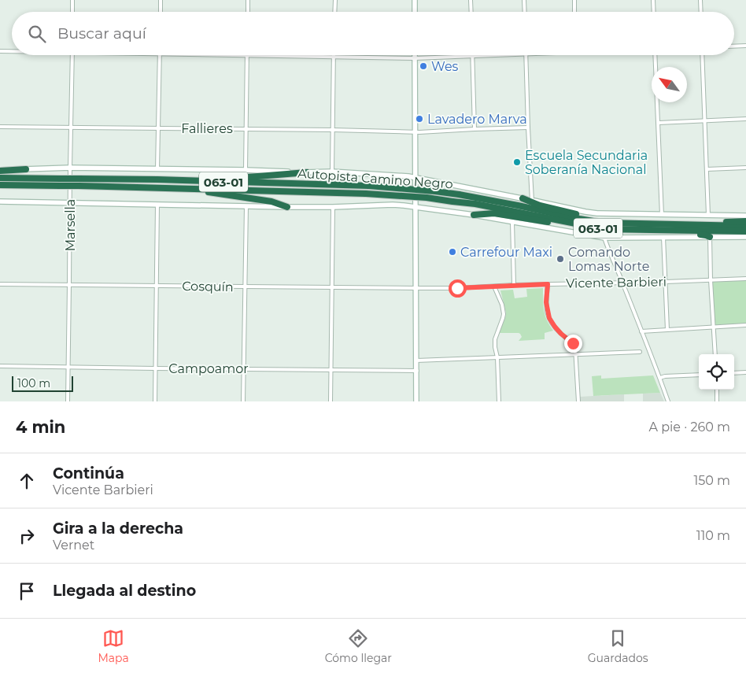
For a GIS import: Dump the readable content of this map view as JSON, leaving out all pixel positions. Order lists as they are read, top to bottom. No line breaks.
{"streets":{"highway":["Autopista Camino Negro","063-01"],"street":["Fallieres","Marsella","Vicente Barbieri","Cosquín","Campoamor"]},"crossings":[["Fallieres","Marsella"],["Marsella","Cosquín"],["Marsella","Campoamor"],["Vicente Barbieri","Cosquín"]],"places":["Wes","Lavadero Marva","Escuela Secundaria Soberanía Nacional","Carrefour Maxi","Comando Lomas Norte"],"scale_bar":"100 m","north":"top left","page":{"search":"Buscar aquí","scale":"100 m","heading":["4 min","A pie · 260 m"],"list":[["Continúa","Vicente Barbieri","150 m"],["Gira a la derecha","Vernet","110 m"],"Llegada al destino"],"nav":["Mapa","Cómo llegar","Guardados"]}}
